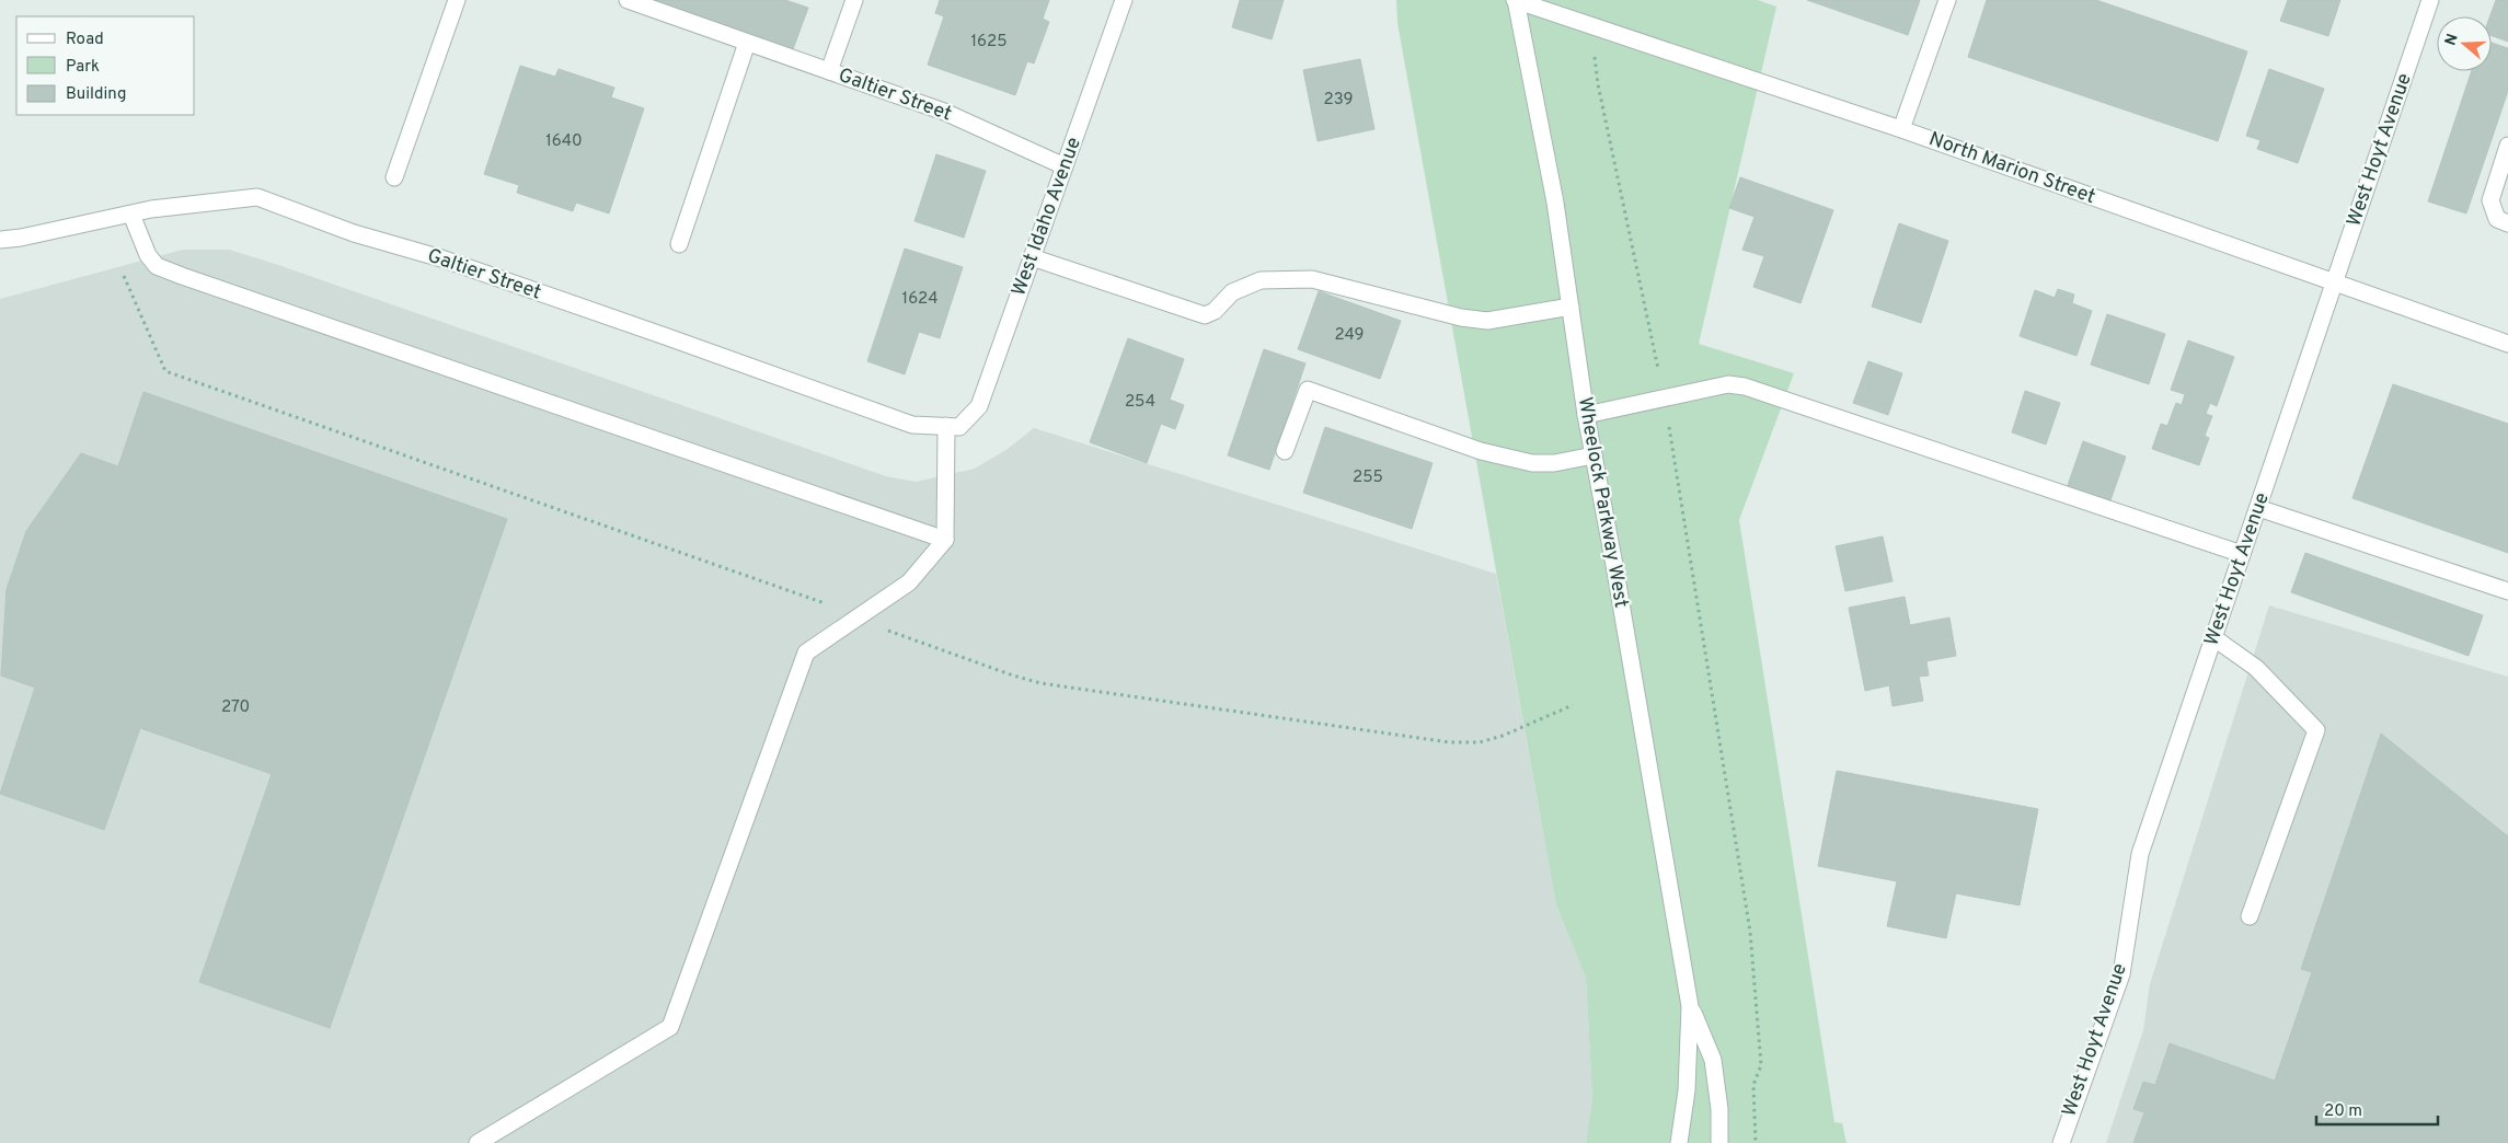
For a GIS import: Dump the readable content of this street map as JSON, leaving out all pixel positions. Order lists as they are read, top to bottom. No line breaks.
{"streets":{"street":["Galtier Street","West Hoyt Avenue","North Marion Street","West Idaho Avenue","Wheelock Parkway West"]},"crossings":[["Galtier Street","West Idaho Avenue"],["West Hoyt Avenue","North Marion Street"],["North Marion Street","Wheelock Parkway West"]],"house_numbers":["1625","239","1640","1624","249","254","255","270"],"legend":["Road","Park","Building"],"scale_bar":"20 m","north":"left"}
